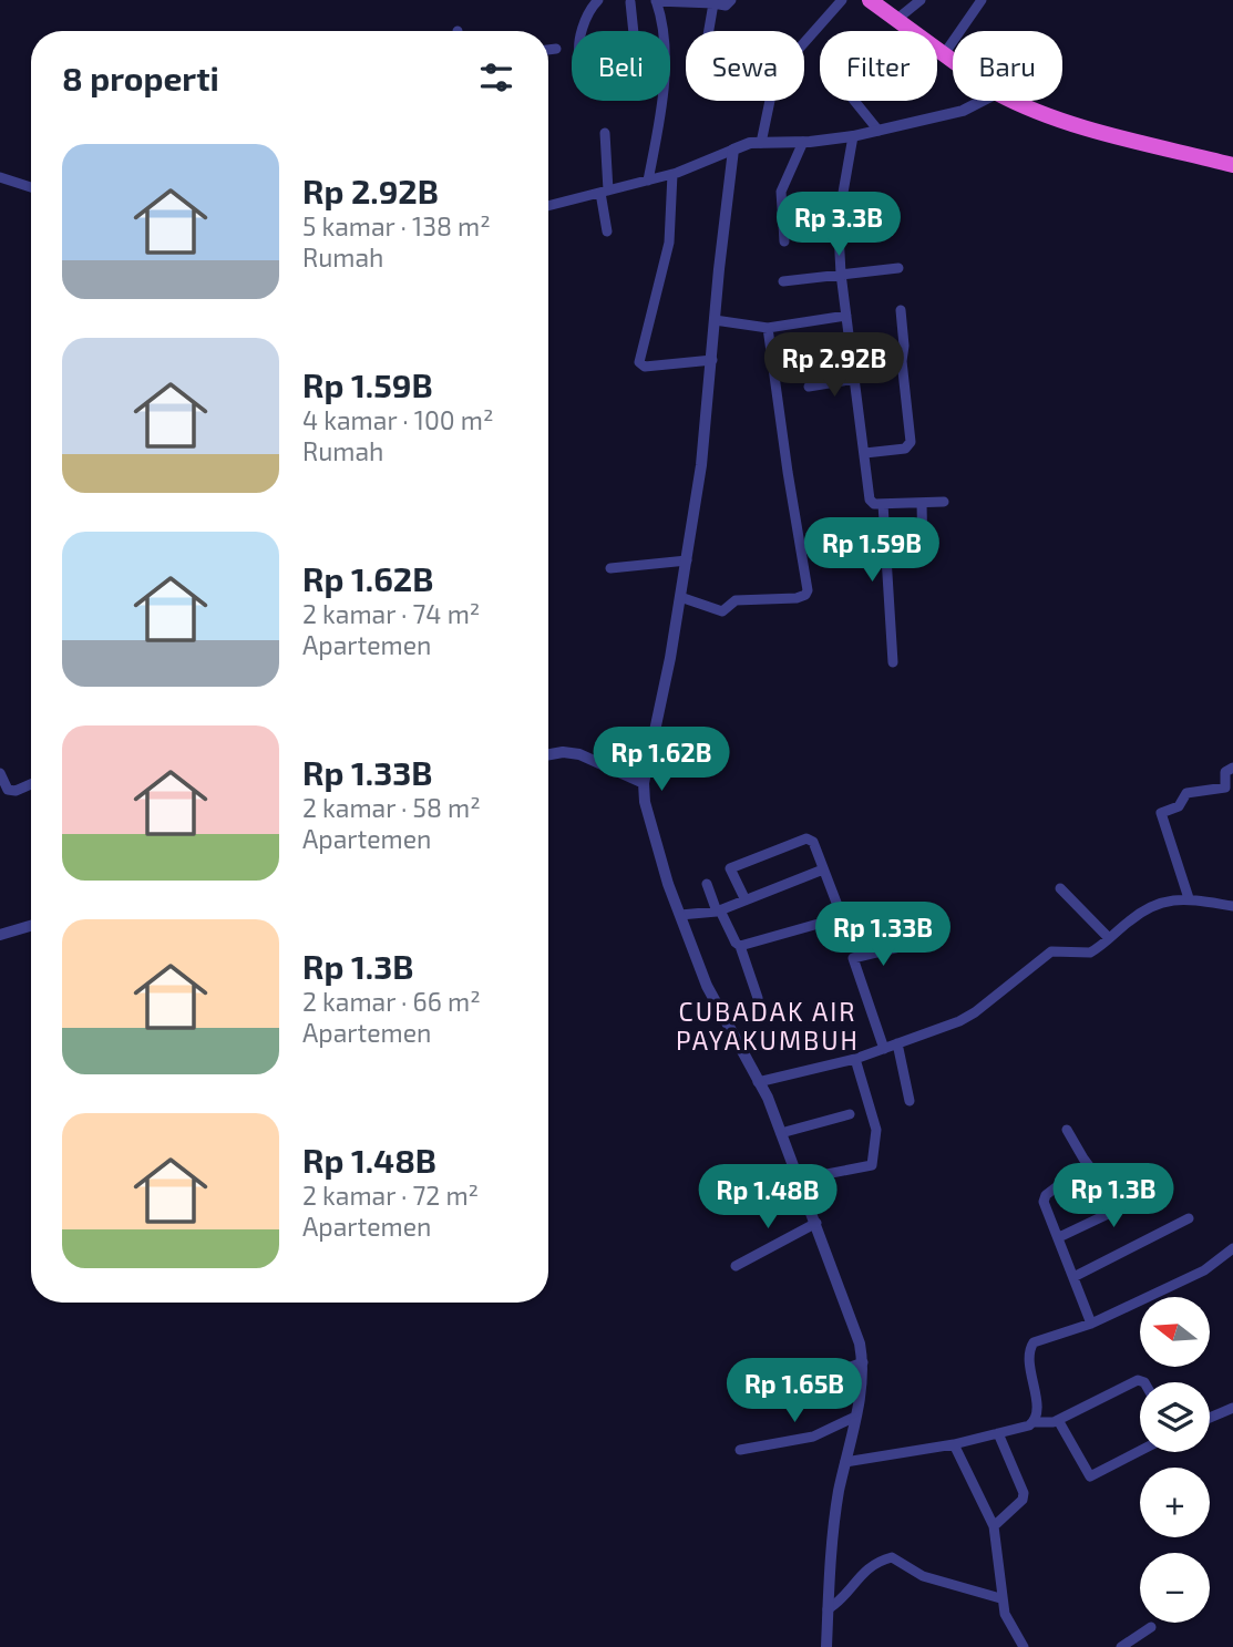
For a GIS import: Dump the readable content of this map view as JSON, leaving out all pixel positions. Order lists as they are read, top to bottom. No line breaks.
{"districts":["CUBADAK AIR PAYAKUMBUH"],"north":"left","page":{"chip":["Beli","Sewa","Filter","Baru"],"heading":"8 properti","list":[{"name":"Rp 2.92B","note":"5 kamar · 138 m² · Rumah"},{"name":"Rp 1.59B","note":"4 kamar · 100 m² · Rumah"},{"name":"Rp 1.62B","note":"2 kamar · 74 m² · Apartemen"},{"name":"Rp 1.33B","note":"2 kamar · 58 m² · Apartemen"},{"name":"Rp 1.3B","note":"2 kamar · 66 m² · Apartemen"},{"name":"Rp 1.48B","note":"2 kamar · 72 m² · Apartemen"}],"price":["Rp 3.3B","Rp 2.92B","Rp 1.59B","Rp 1.62B","Rp 1.33B","Rp 1.3B","Rp 1.48B","Rp 1.65B"],"map_buttons":["+","−"]}}
